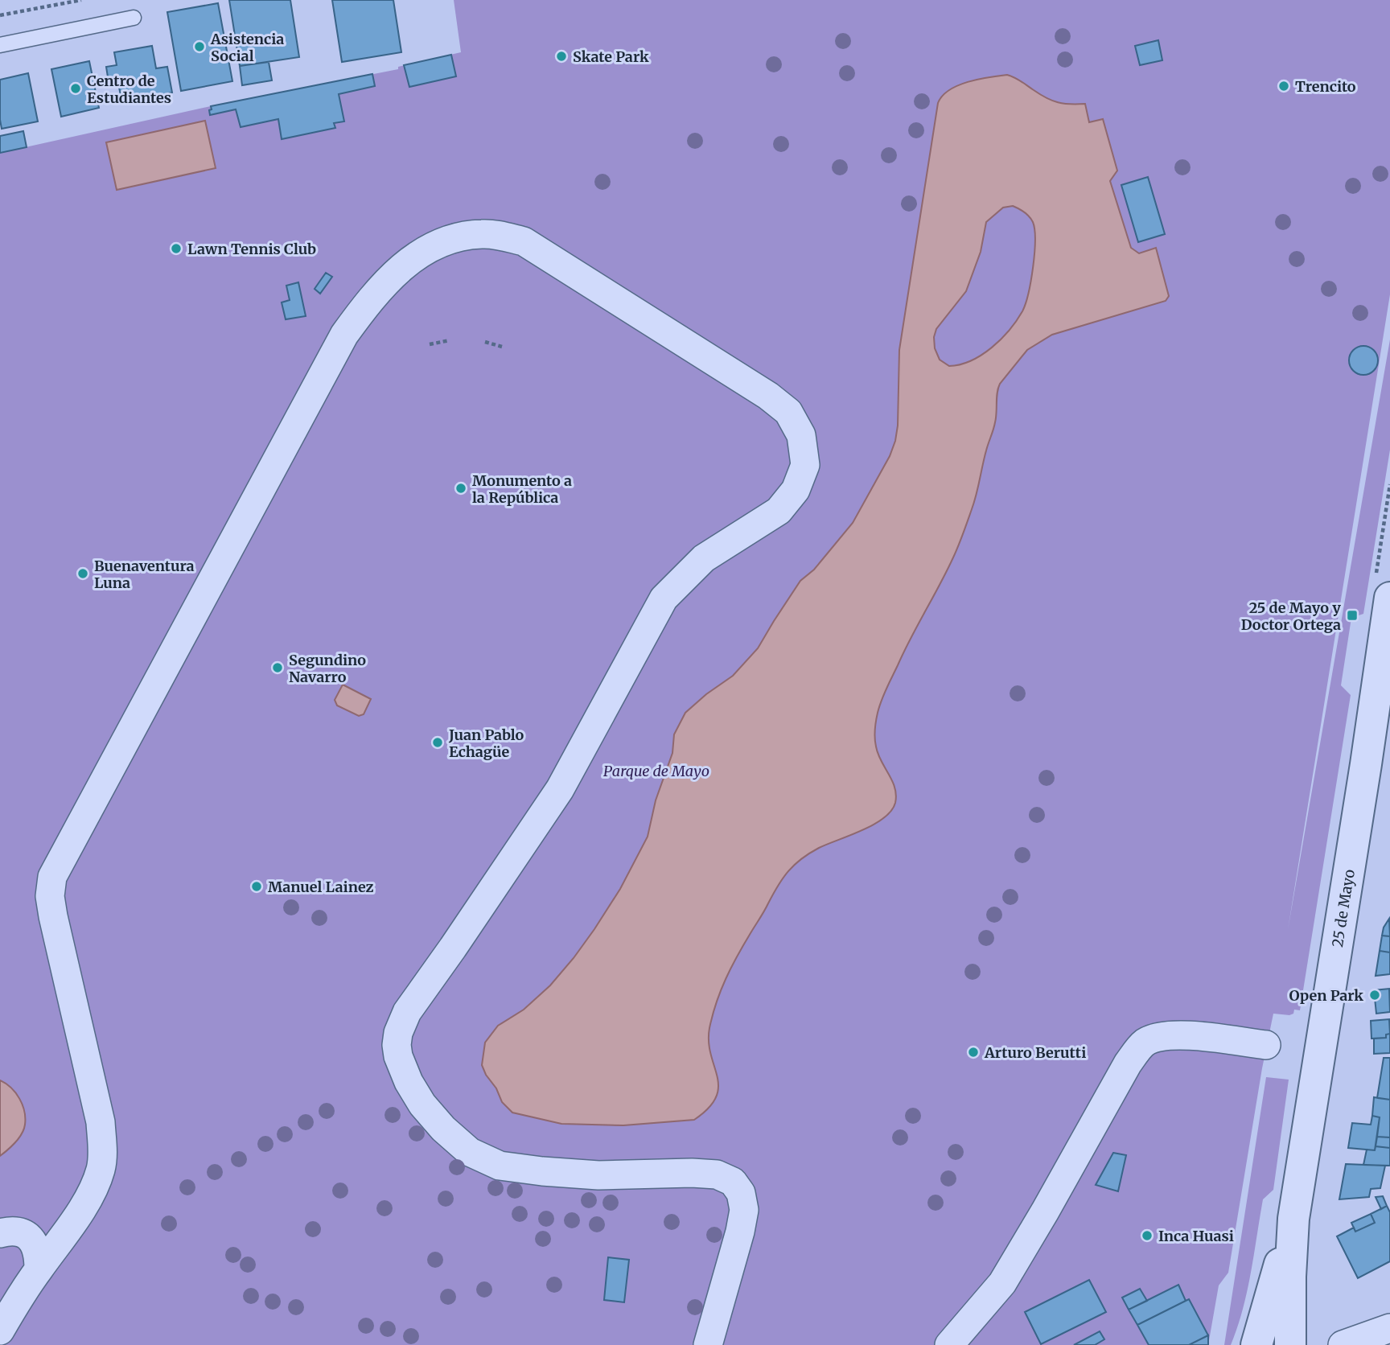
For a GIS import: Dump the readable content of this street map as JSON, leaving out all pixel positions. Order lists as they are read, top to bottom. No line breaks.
{"streets":{"street":["25 de Mayo"]},"parks":["Parque de Mayo"],"places":{"other":["Asistencia Social","Skate Park","Trencito","Centro de Estudiantes","Lawn Tennis Club","Monumento a la República","Buenaventura Luna","Segundino Navarro","Juan Pablo Echagüe","Manuel Lainez","Open Park","Arturo Berutti","Inca Huasi"],"transit":["25 de Mayo y Doctor Ortega"]}}
